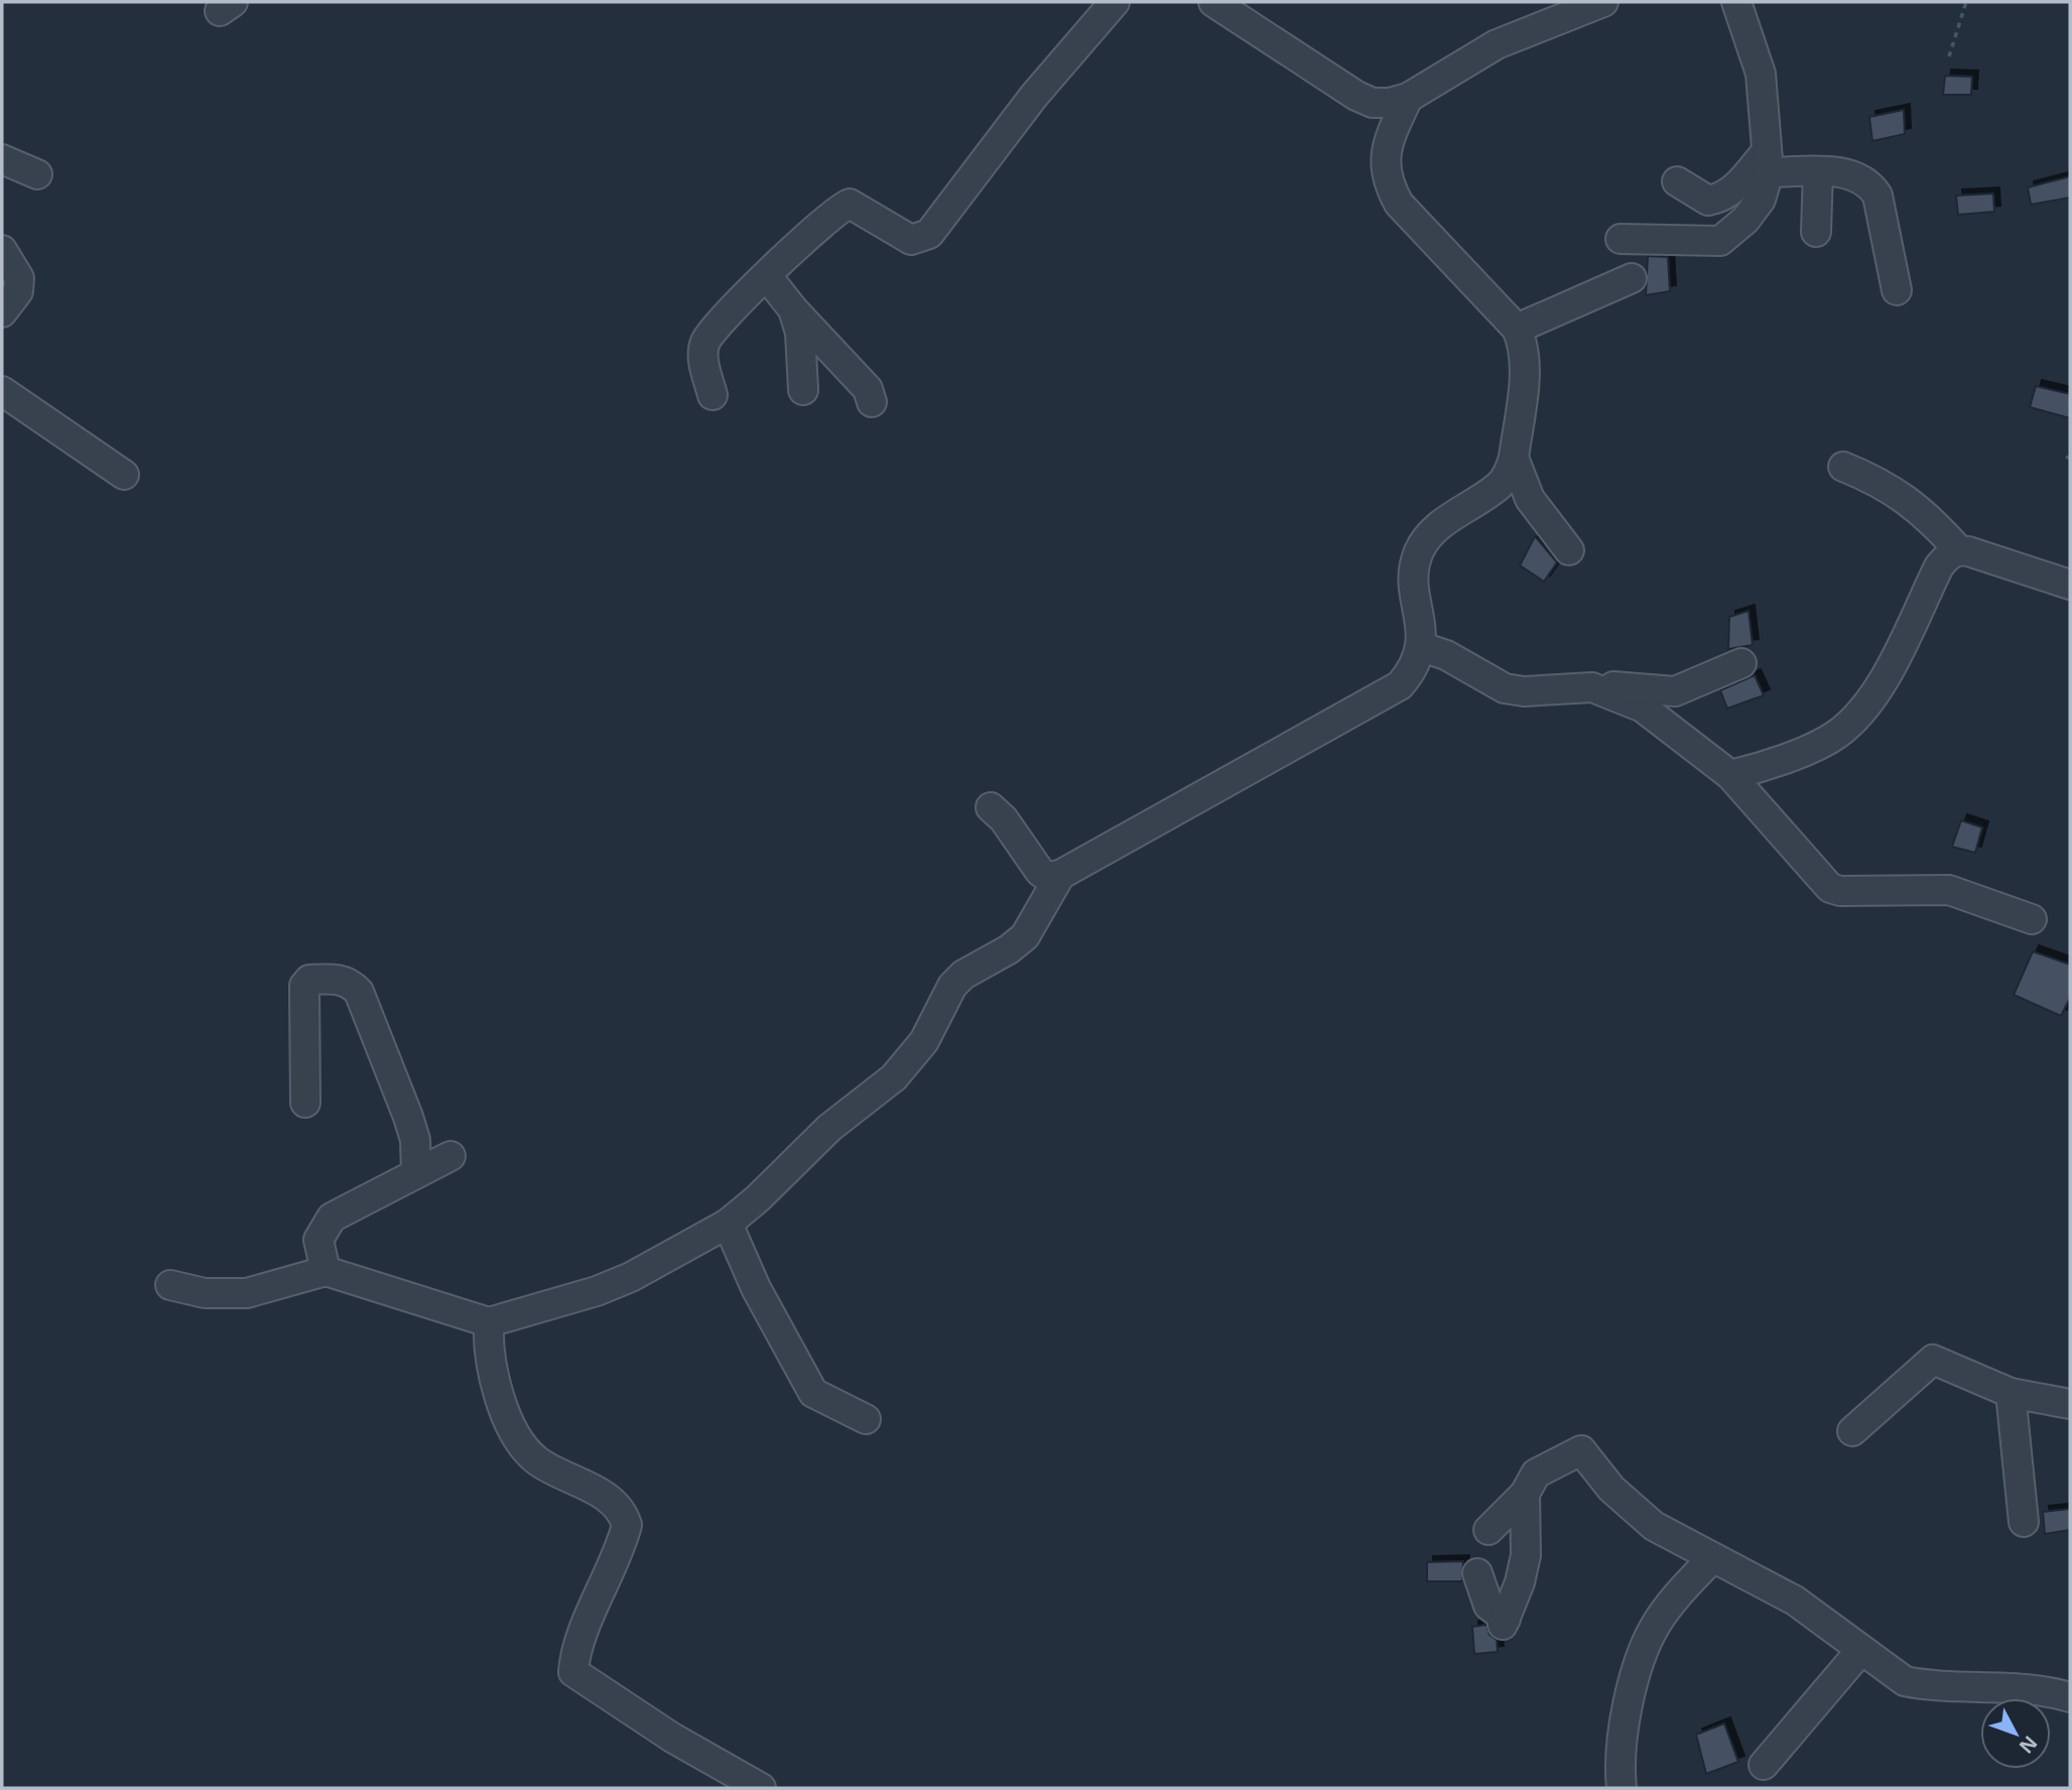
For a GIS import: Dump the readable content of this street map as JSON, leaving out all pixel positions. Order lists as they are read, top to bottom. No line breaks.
{"north":"bottom right"}
